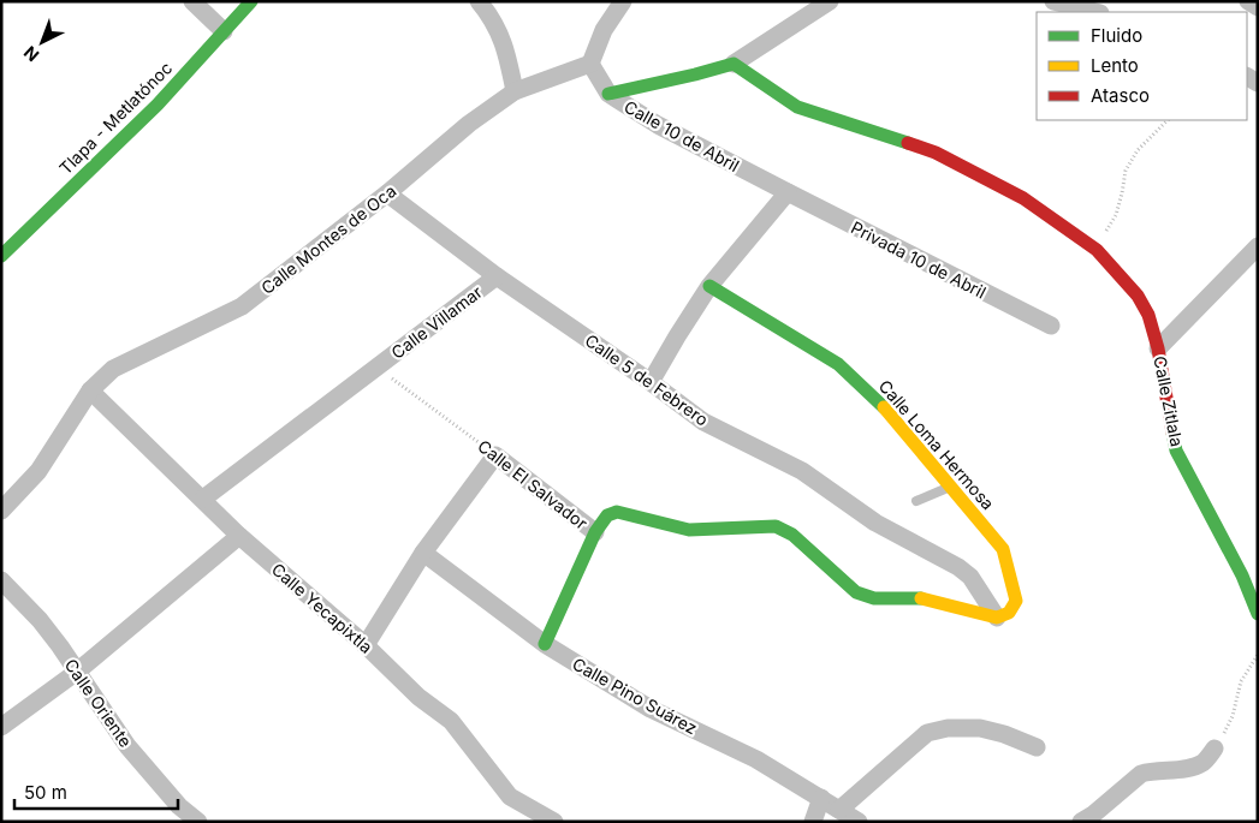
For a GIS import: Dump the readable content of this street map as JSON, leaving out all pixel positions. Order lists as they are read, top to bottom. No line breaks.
{"streets":{"street":["Tlapa - Metlatónoc","Calle 10 de Abril","Calle Montes de Oca","Privada 10 de Abril","Calle Villamar","Calle 5 de Febrero","Calle Zitlala","Calle Loma Hermosa","Calle El Salvador","Calle Yecapixtla","Calle Pino Suárez","Calle Oriente"]},"crossings":[["Calle 10 de Abril","Calle Montes de Oca"],["Calle 10 de Abril","Privada 10 de Abril"],["Calle Montes de Oca","Calle 5 de Febrero"],["Calle Montes de Oca","Calle Yecapixtla"],["Calle Villamar","Calle 5 de Febrero"],["Calle Villamar","Calle El Salvador"],["Calle Villamar","Calle Yecapixtla"],["Calle 5 de Febrero","Calle Loma Hermosa"],["Calle 5 de Febrero","Calle El Salvador"],["Calle Loma Hermosa","Calle El Salvador"]],"legend":["Fluido","Lento","Atasco"],"scale_bar":"50 m","north":"bottom left"}
